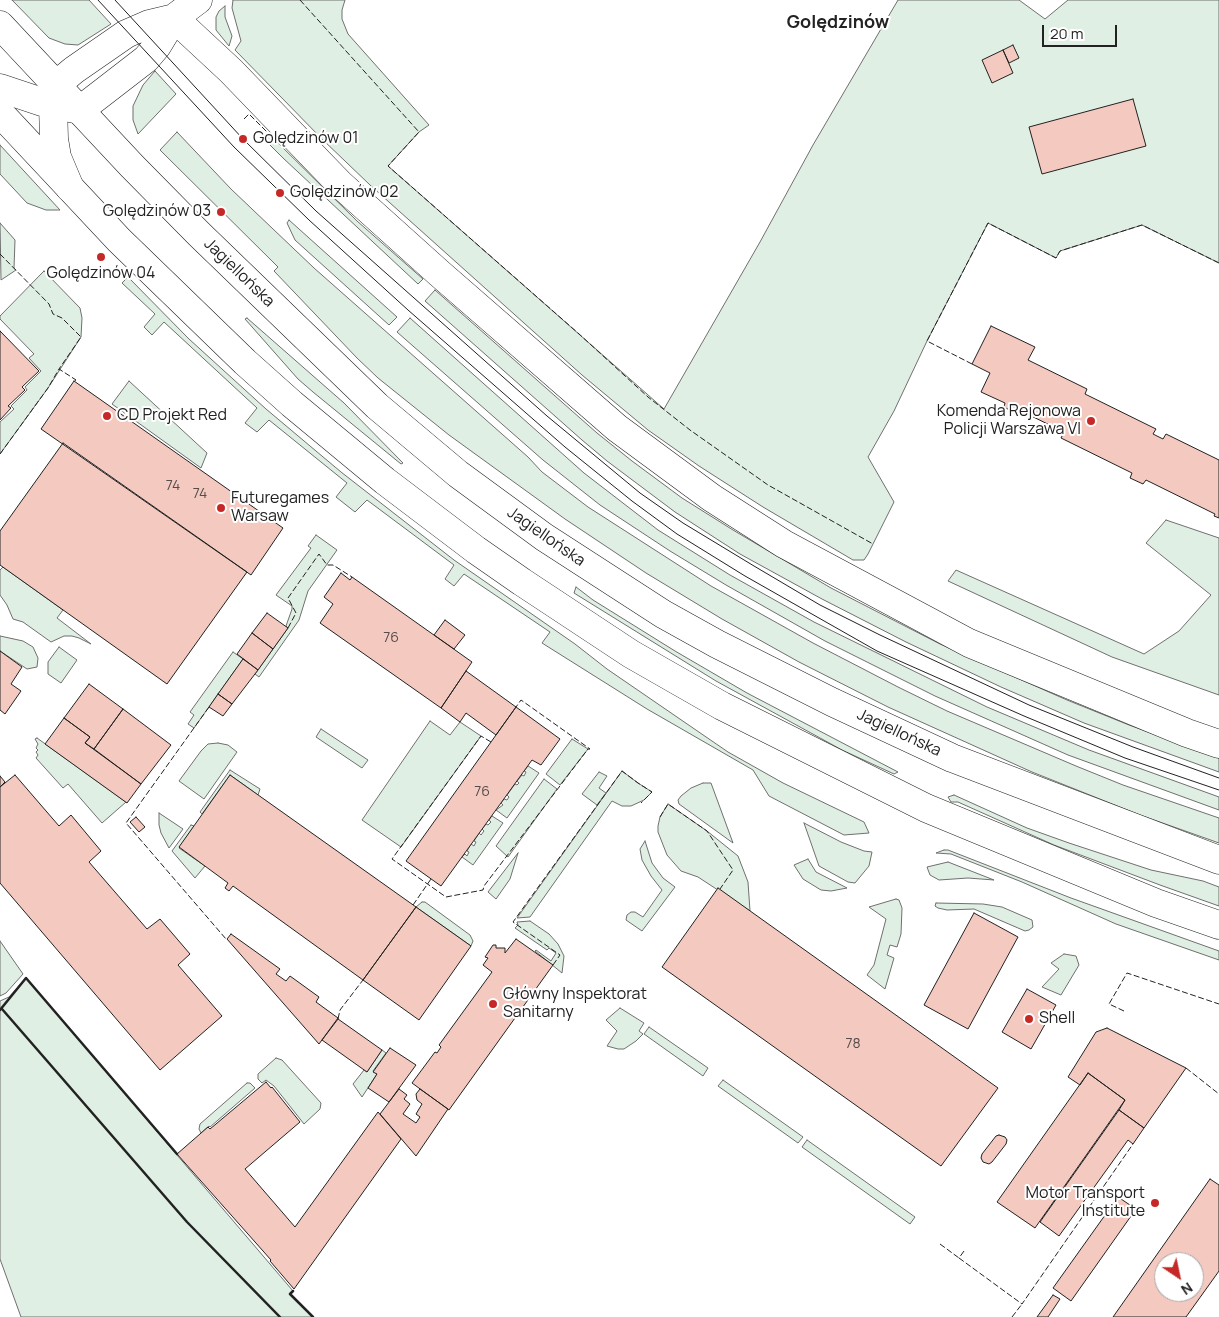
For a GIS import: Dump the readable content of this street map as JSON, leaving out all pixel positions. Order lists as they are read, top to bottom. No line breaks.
{"streets":{"main road":["Jagiellońska"]},"districts":["Golędzinów"],"places":["Golędzinów 01","Golędzinów 02","Golędzinów 03","Golędzinów 04","CD Projekt Red","Komenda Rejonowa Policji Warszawa VI","Futuregames Warsaw","Główny Inspektorat Sanitarny","Shell","Motor Transport Institute"],"house_numbers":["74","74","76","76","78"],"scale_bar":"20 m","north":"bottom right"}
